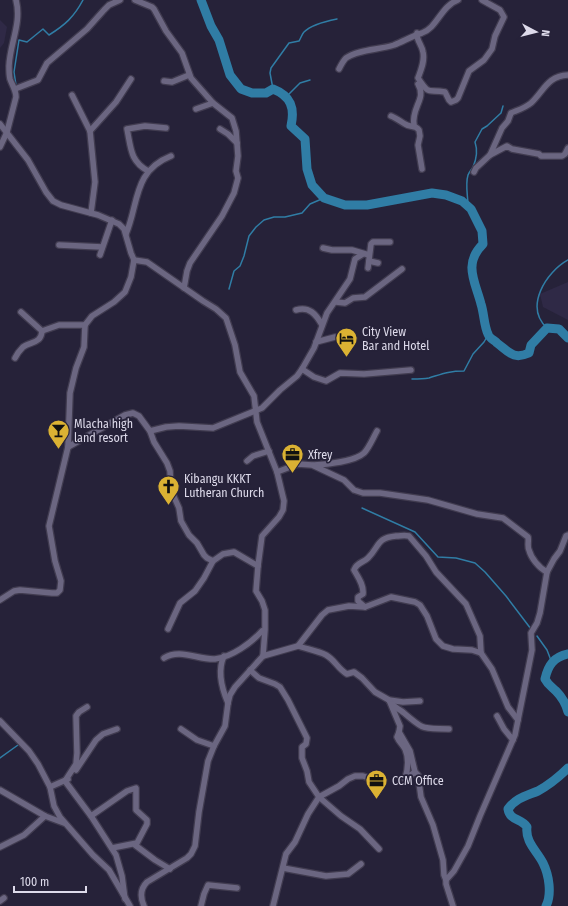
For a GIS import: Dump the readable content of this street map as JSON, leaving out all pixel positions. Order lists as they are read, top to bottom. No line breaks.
{"places":{"hotel":["City View Bar and Hotel"],"bar":["Mlacha high land resort"],"office":["Xfrey","CCM Office"],"church":["Kibangu KKKT Lutheran Church"]},"scale_bar":"100 m","north":"right"}
